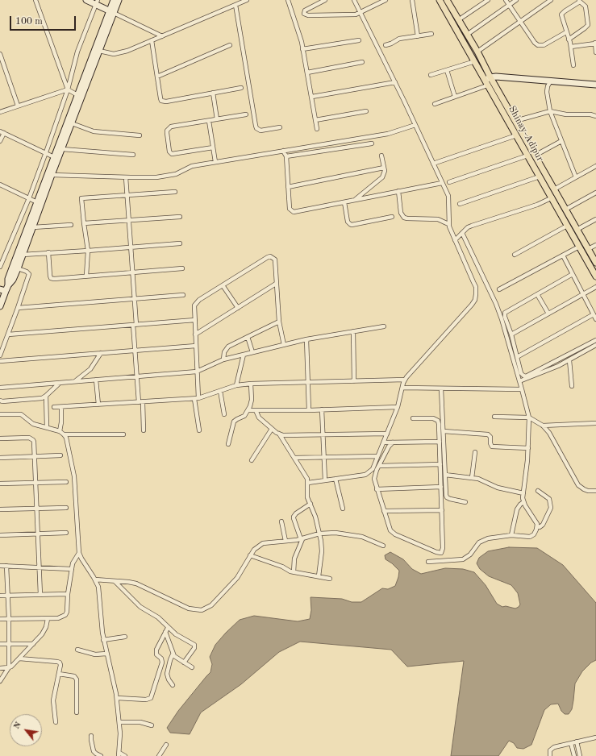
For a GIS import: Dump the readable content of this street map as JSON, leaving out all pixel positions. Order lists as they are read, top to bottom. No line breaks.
{"streets":{"main road":["Shinay-Adipur"]},"scale_bar":"100 m","north":"top left"}
